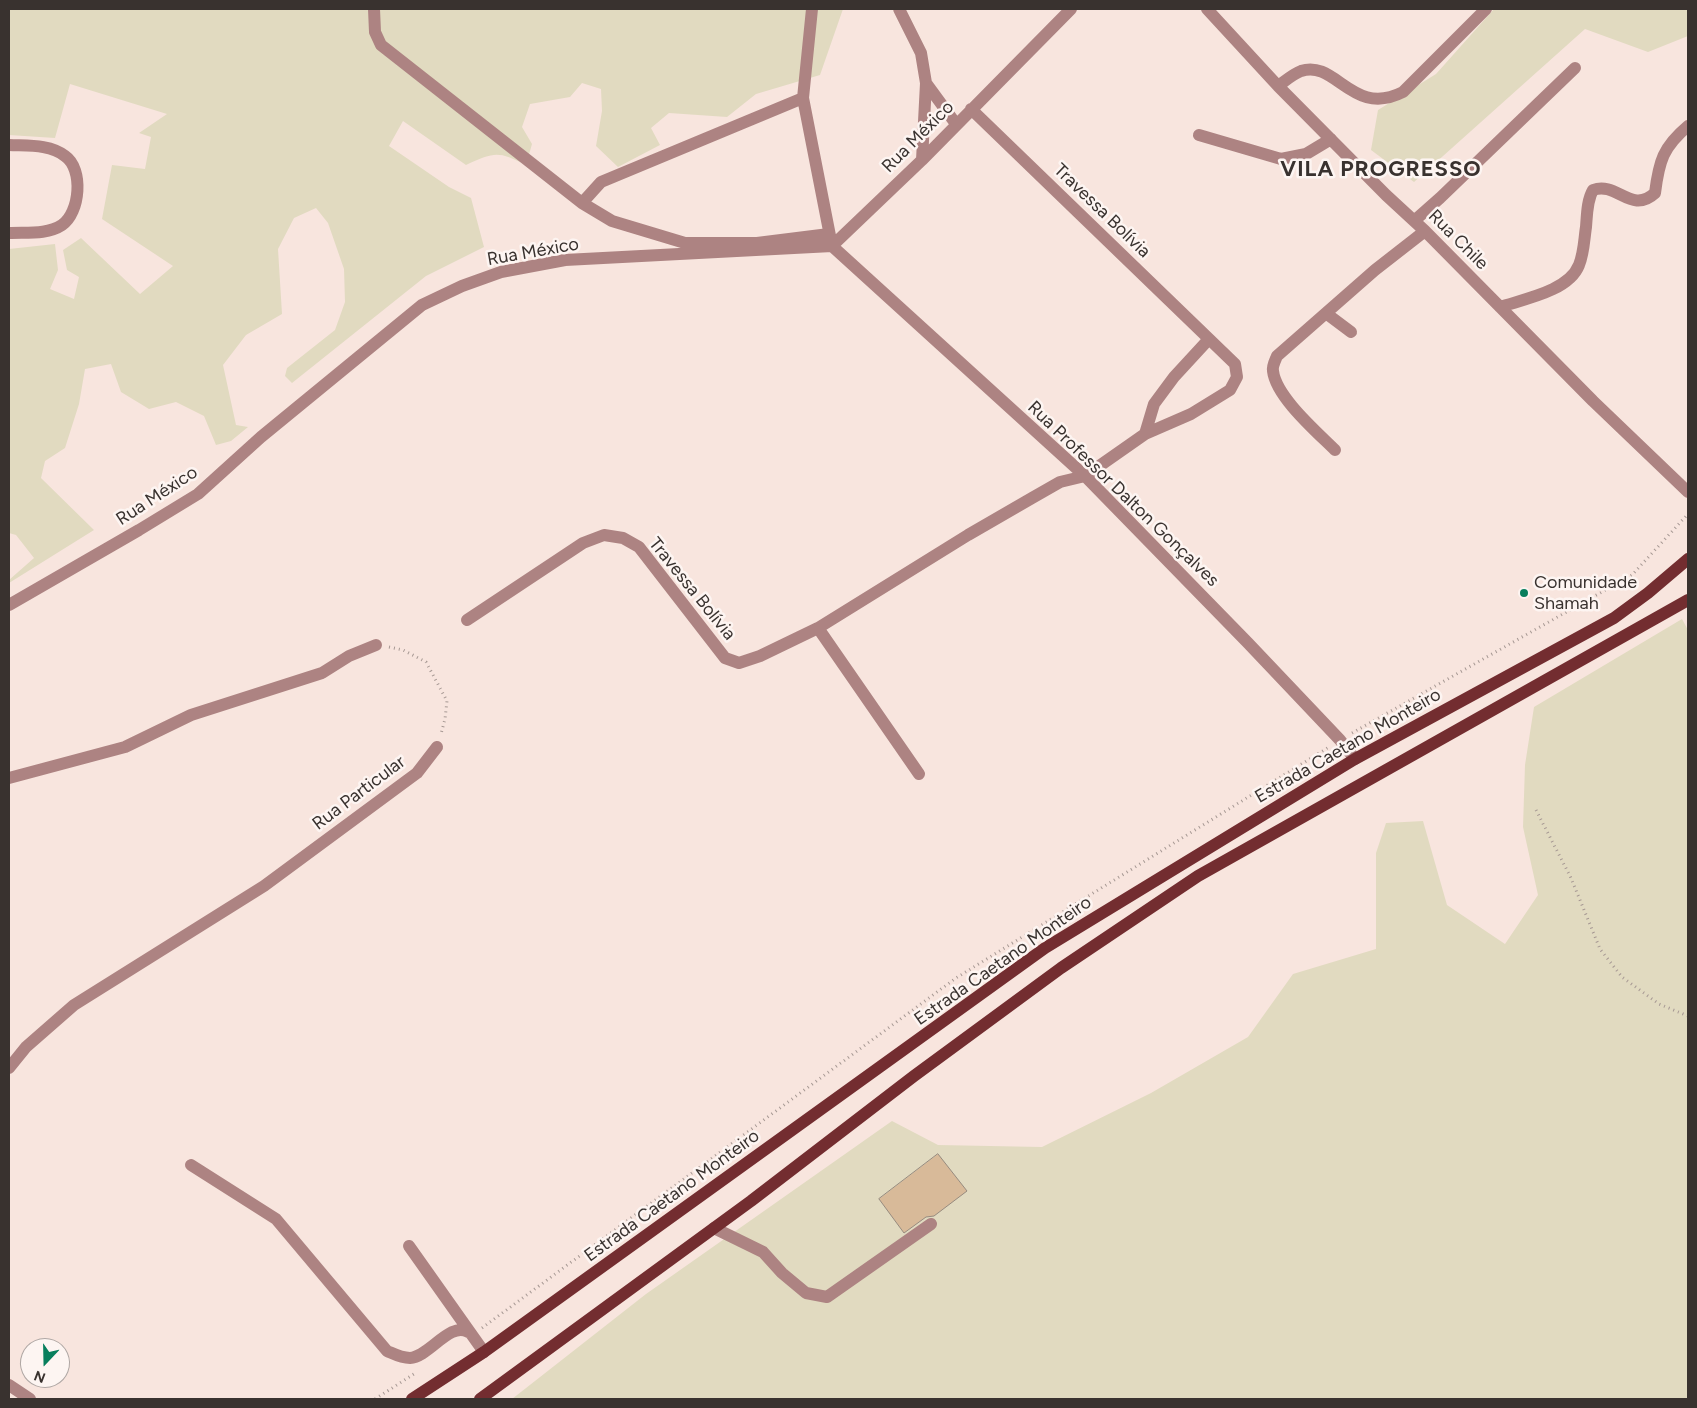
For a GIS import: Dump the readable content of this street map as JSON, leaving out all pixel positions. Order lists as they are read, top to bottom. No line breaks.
{"streets":{"main road":["Estrada Caetano Monteiro"],"street":["Rua México","Travessa Bolívia","Rua Chile","Rua Professor Dalton Gonçalves","Rua Particular"]},"crossings":[["Rua México","Travessa Bolívia"],["Rua México","Rua Professor Dalton Gonçalves"],["Travessa Bolívia","Rua Professor Dalton Gonçalves"],["Rua Professor Dalton Gonçalves","Estrada Caetano Monteiro"]],"districts":["VILA PROGRESSO"],"places":["Comunidade Shamah"],"north":"bottom"}
